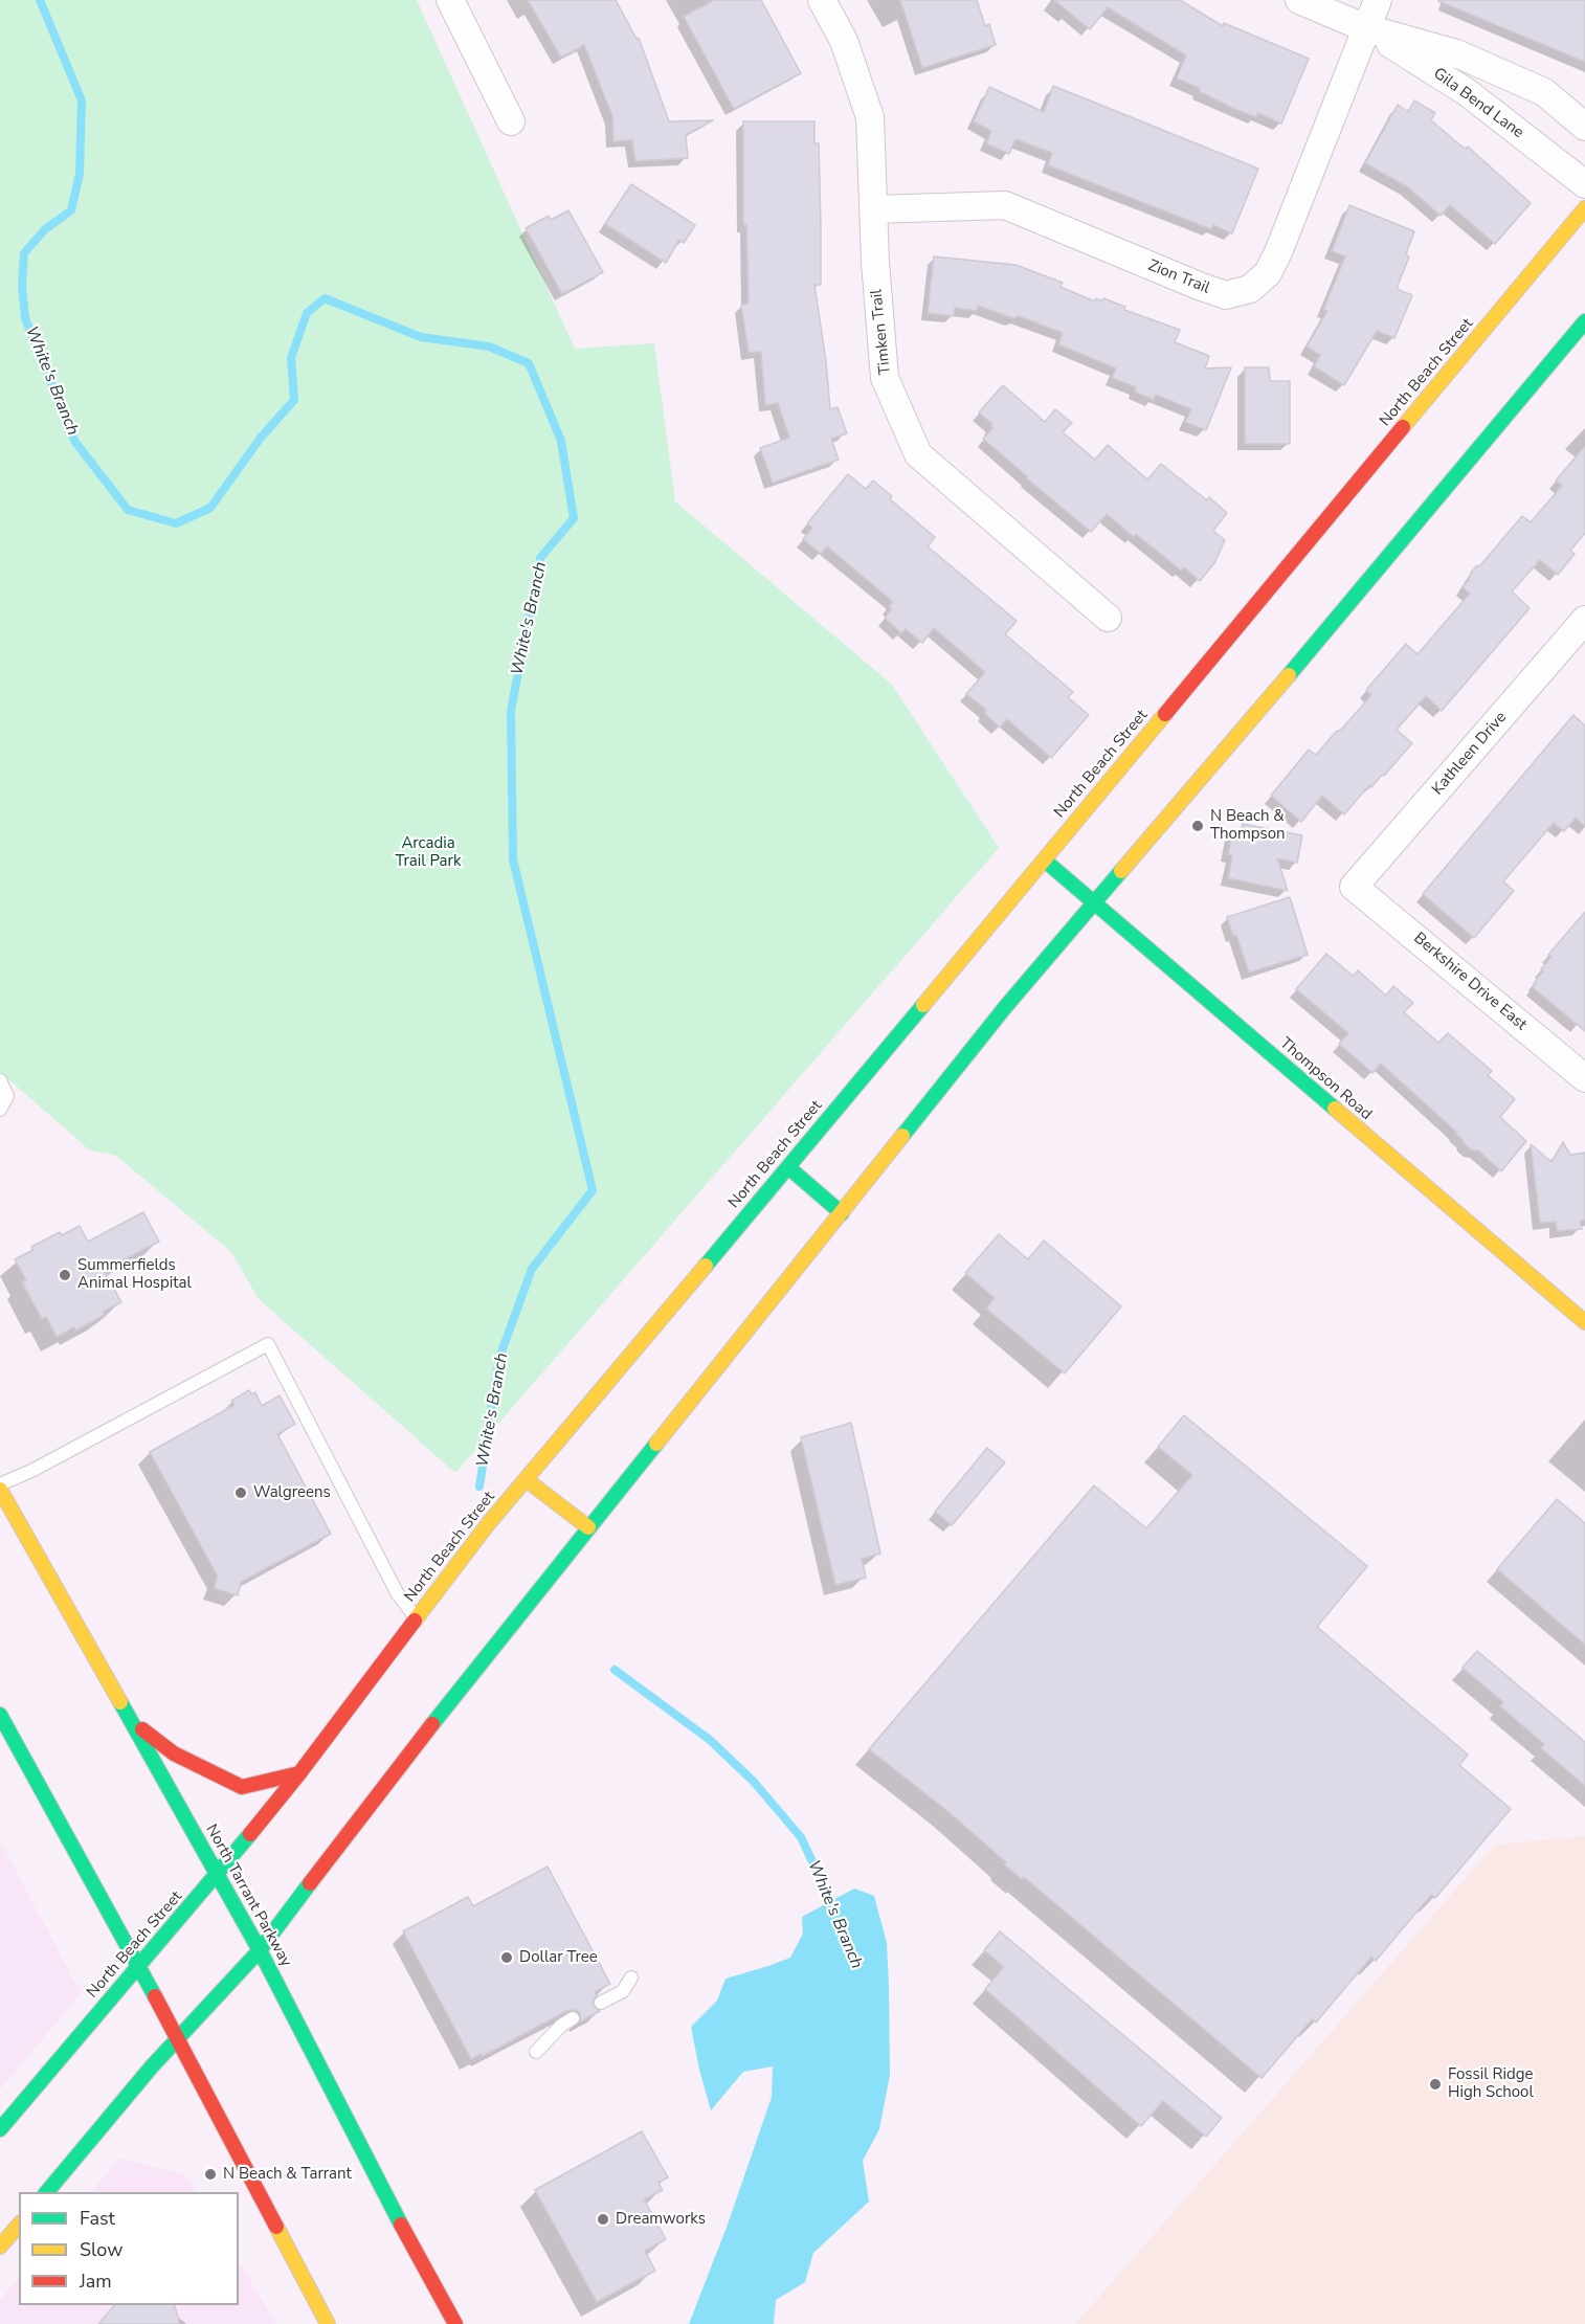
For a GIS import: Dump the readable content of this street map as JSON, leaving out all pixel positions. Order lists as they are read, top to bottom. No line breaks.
{"streets":{"main road":["North Beach Street","Thompson Road","North Tarrant Parkway"],"street":["Gila Bend Lane","Zion Trail","Timken Trail","Kathleen Drive","Berkshire Drive East"]},"crossings":[["Gila Bend Lane","Zion Trail"],["Zion Trail","Timken Trail"],["North Beach Street","Thompson Road"],["North Beach Street","North Tarrant Parkway"],["Kathleen Drive","Berkshire Drive East"]],"water":["White's Branch"],"parks":["Arcadia Trail Park"],"places":["N Beach & Thompson","Summerfields Animal Hospital","Walgreens","Dollar Tree","Fossil Ridge High School","N Beach & Tarrant","Dreamworks"],"legend":["Fast","Slow","Jam"]}
